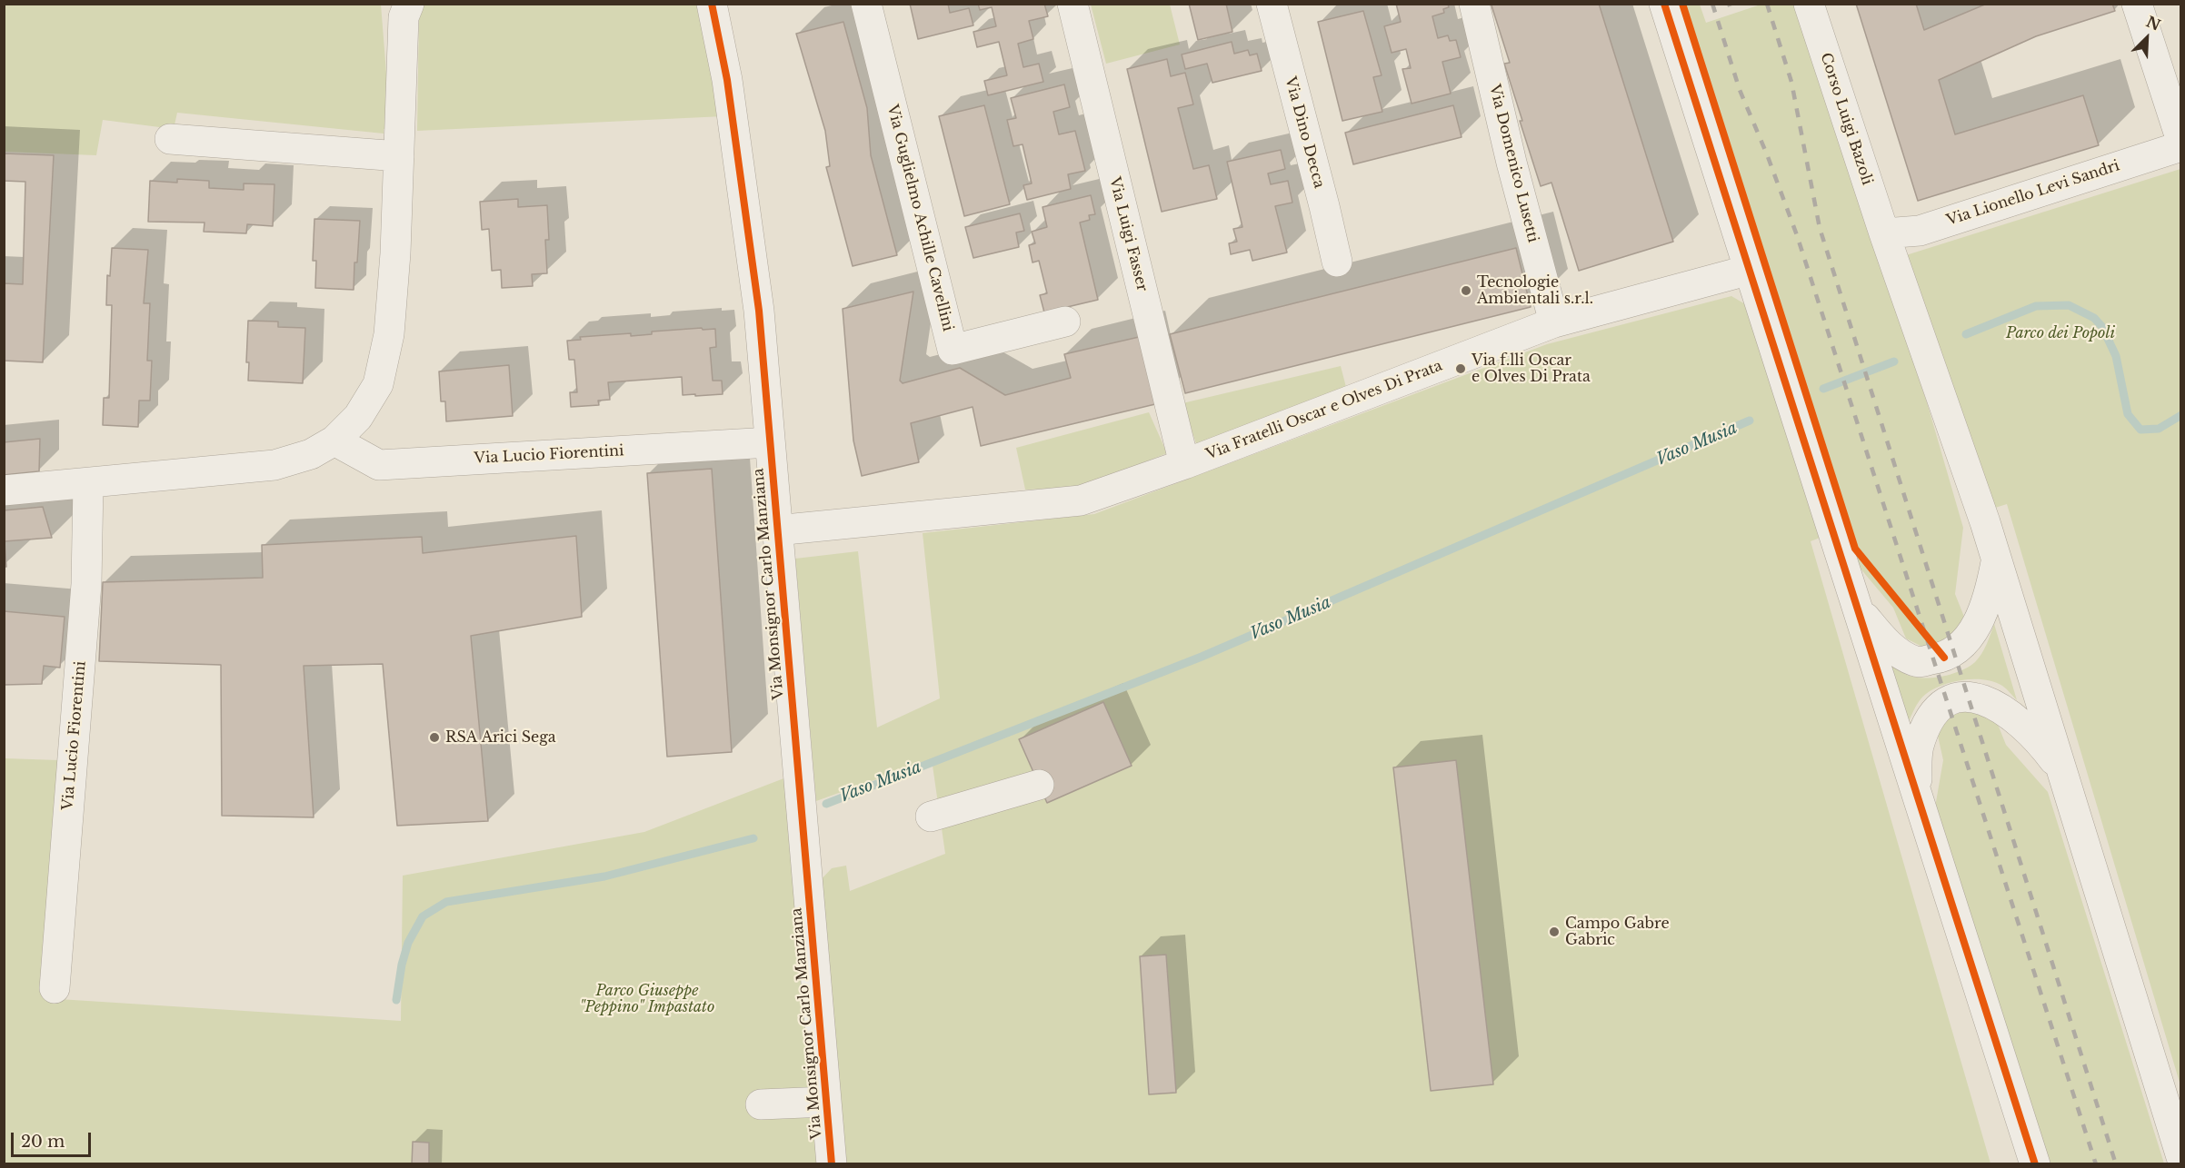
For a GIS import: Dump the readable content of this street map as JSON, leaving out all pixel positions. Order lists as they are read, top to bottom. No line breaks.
{"streets":{"street":["Corso Luigi Bazoli","Via Dino Decca","Via Domenico Lusetti","Via Lionello Levi Sandri","Via Guglielmo Achille Cavellini","Via Luigi Fasser","Via Fratelli Oscar e Olves Di Prata","Via Lucio Fiorentini","Via Monsignor Carlo Manziana"]},"crossings":[["Corso Luigi Bazoli","Via Lionello Levi Sandri"],["Via Domenico Lusetti","Via Fratelli Oscar e Olves Di Prata"],["Via Luigi Fasser","Via Fratelli Oscar e Olves Di Prata"],["Via Fratelli Oscar e Olves Di Prata","Via Monsignor Carlo Manziana"],["Via Lucio Fiorentini","Via Monsignor Carlo Manziana"]],"water":["Vaso Musia"],"parks":["Parco dei Popoli","Parco Giuseppe \"Peppino\" Impastato"],"places":["Tecnologie Ambientali s.r.l.","Via f.lli Oscar e Olves Di Prata","RSA Arici Sega","Campo Gabre Gabric"],"scale_bar":"20 m","north":"top right"}
